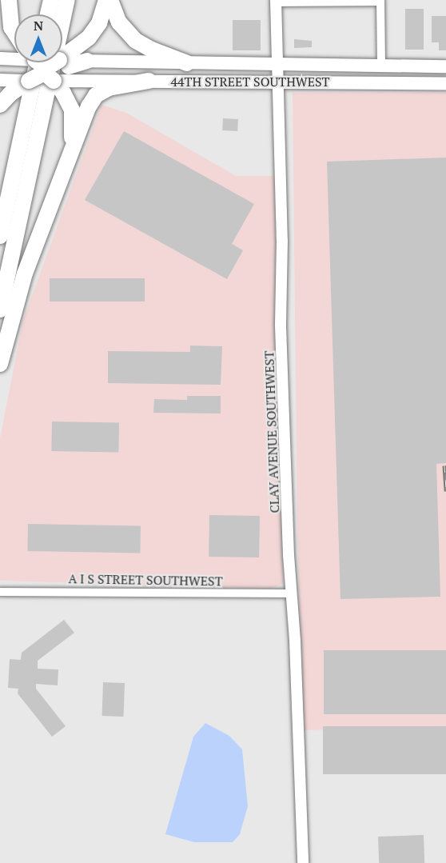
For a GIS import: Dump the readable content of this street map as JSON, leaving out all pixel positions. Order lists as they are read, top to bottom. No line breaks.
{"streets":{"main road":["44TH STREET SOUTHWEST"],"street":["CLAY AVENUE SOUTHWEST","A I S STREET SOUTHWEST"]},"crossings":[["44TH STREET SOUTHWEST","CLAY AVENUE SOUTHWEST"],["CLAY AVENUE SOUTHWEST","A I S STREET SOUTHWEST"]],"north":"top"}
